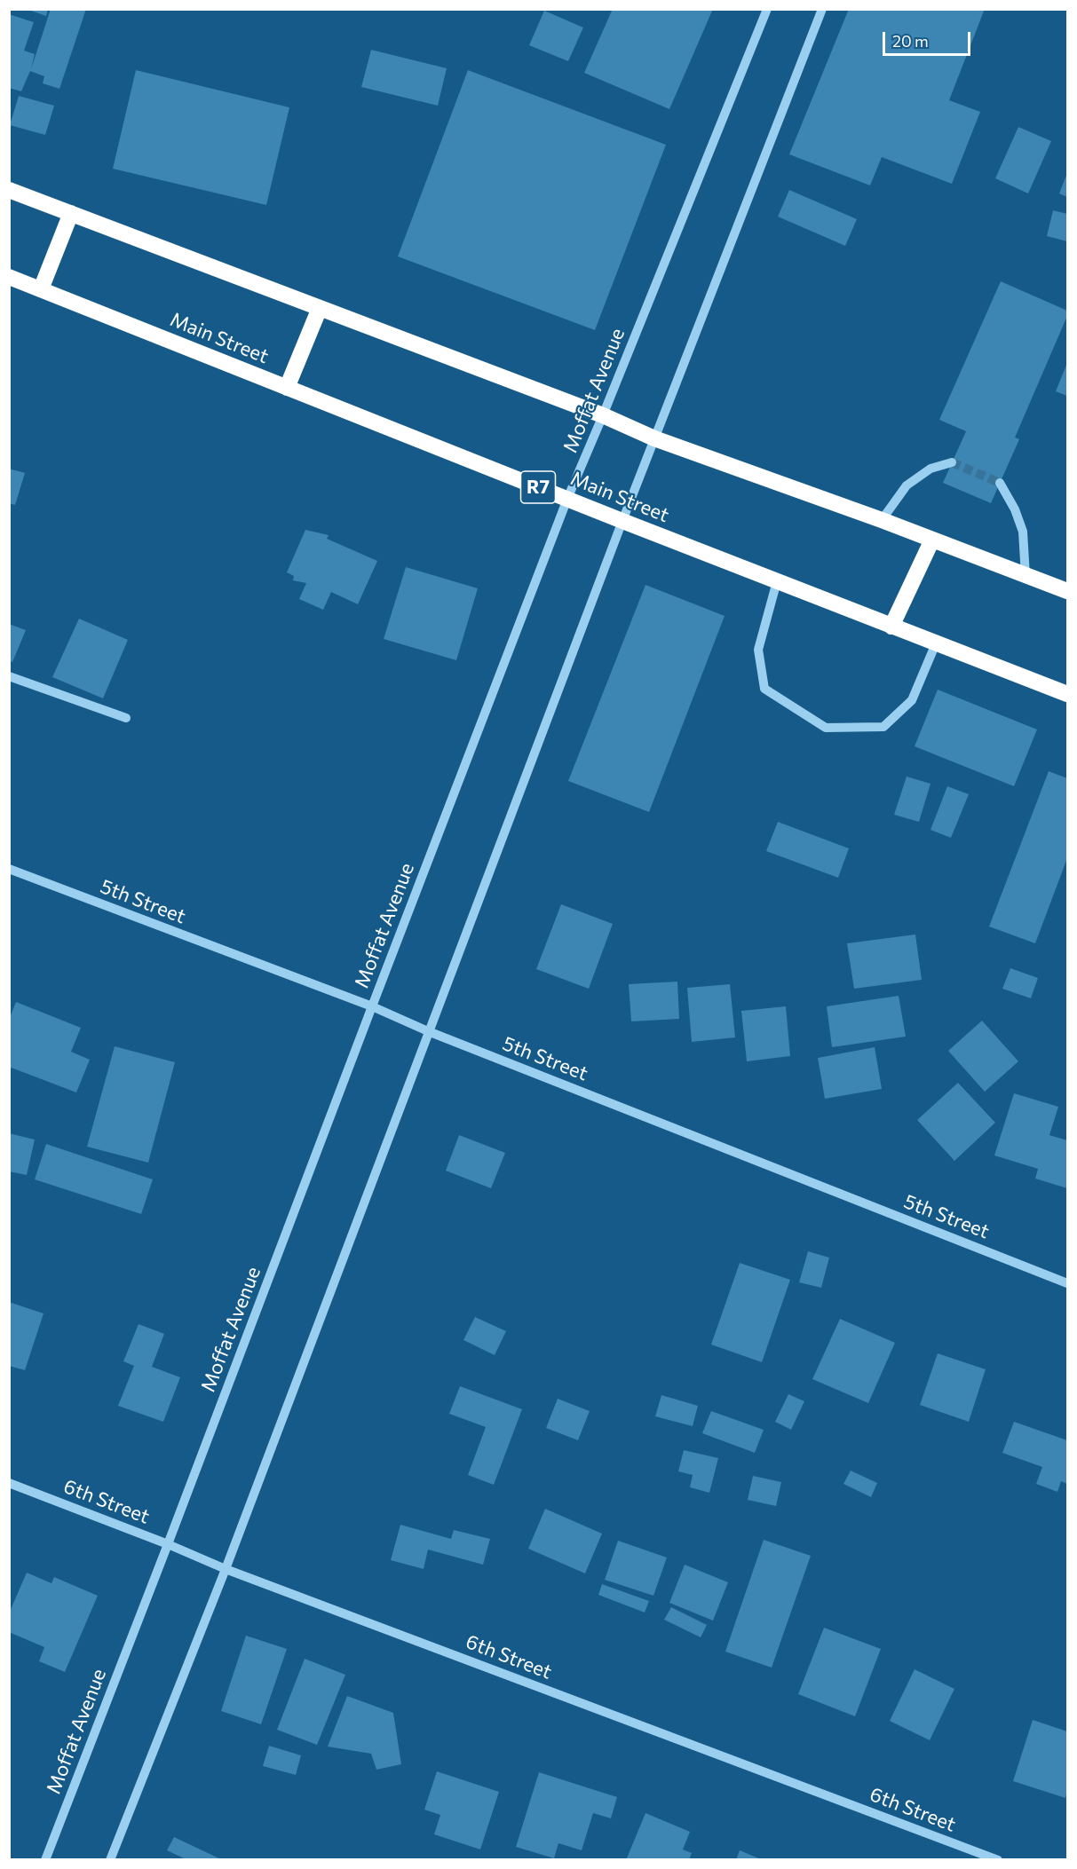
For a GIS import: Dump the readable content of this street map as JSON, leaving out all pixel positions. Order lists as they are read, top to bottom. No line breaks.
{"streets":{"highway":["Main Street","R7"],"street":["Moffat Avenue","5th Street","6th Street"]},"crossings":[["Main Street","Moffat Avenue"],["Moffat Avenue","5th Street"],["Moffat Avenue","6th Street"]],"scale_bar":"20 m"}
